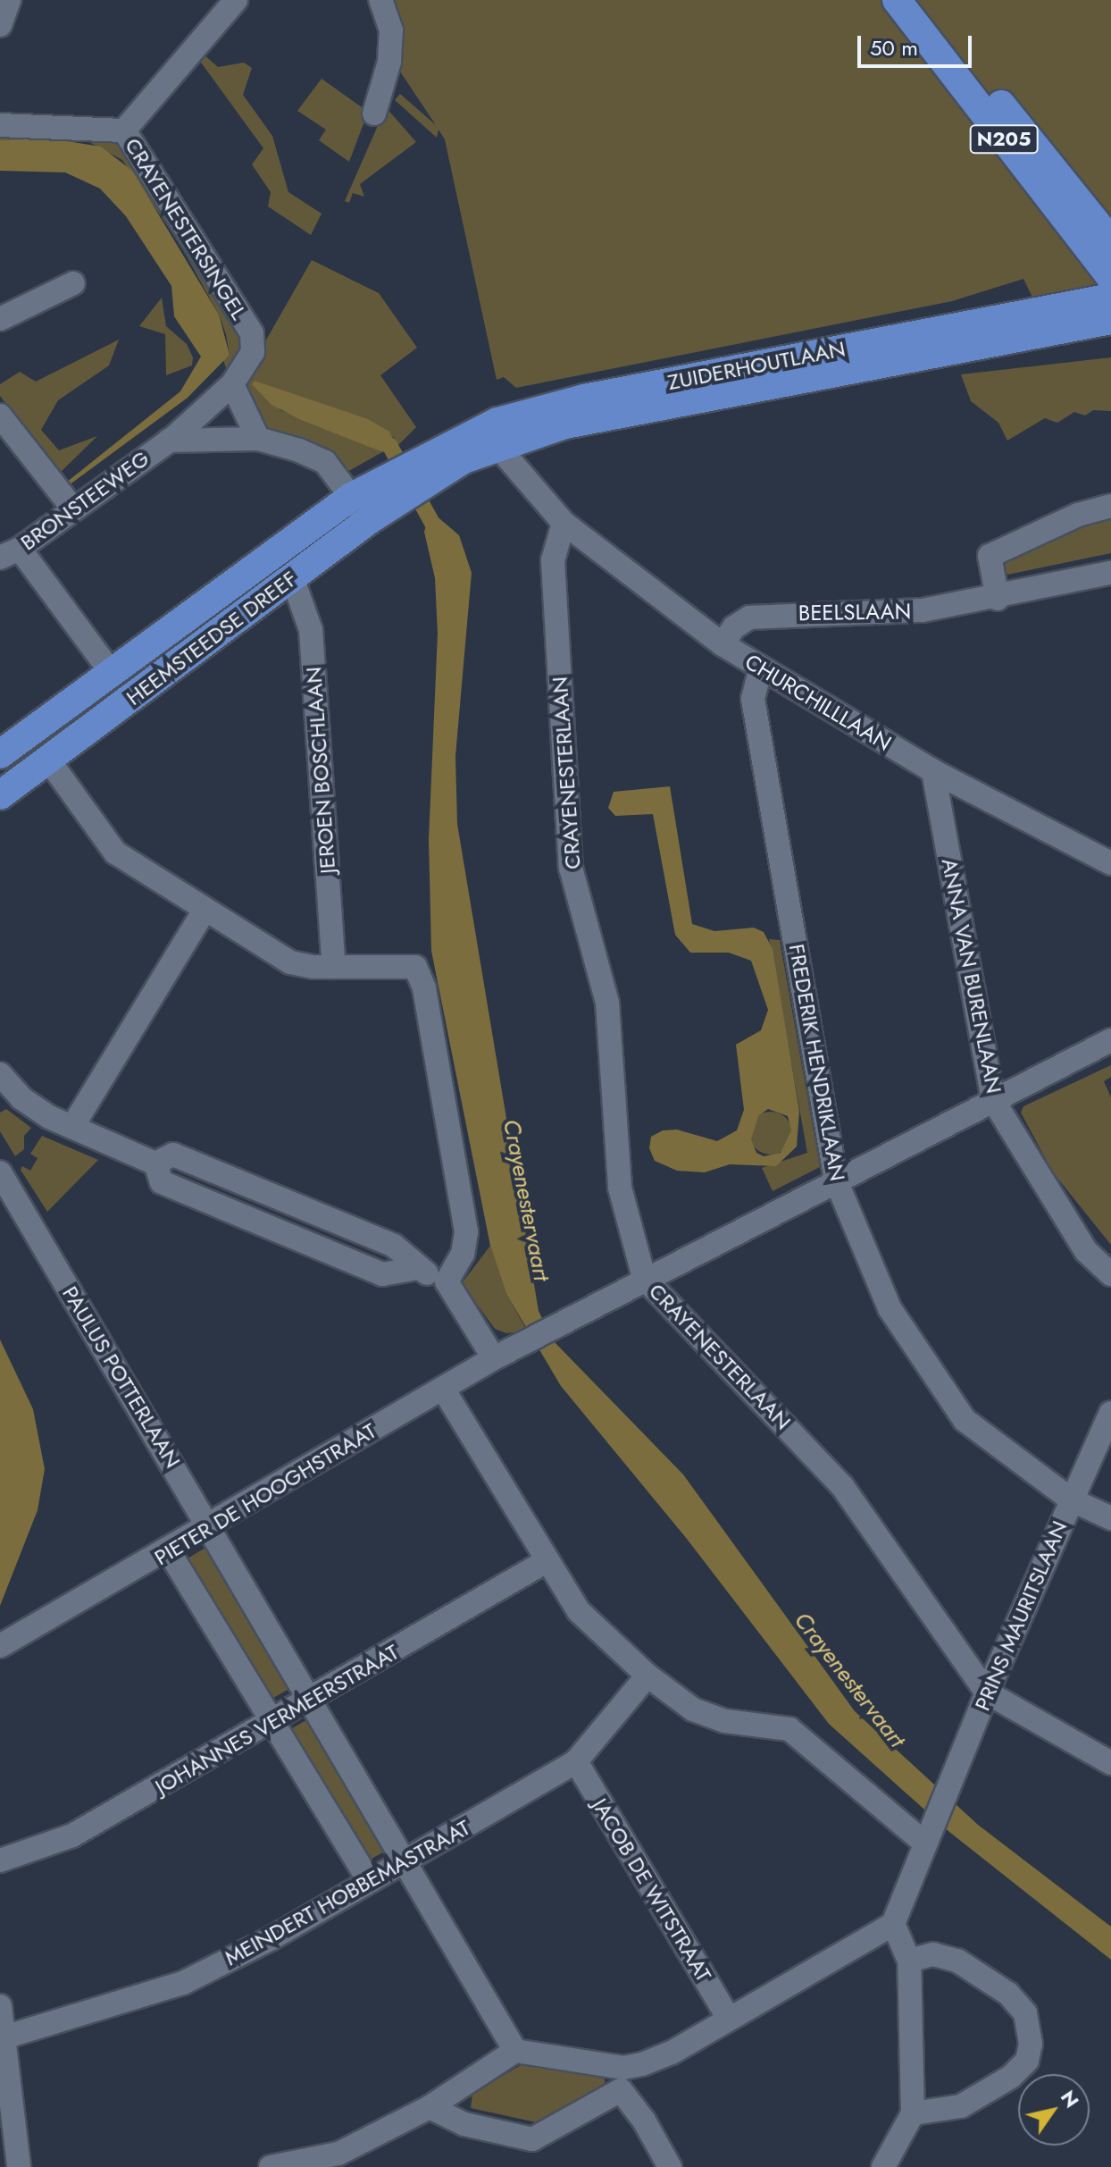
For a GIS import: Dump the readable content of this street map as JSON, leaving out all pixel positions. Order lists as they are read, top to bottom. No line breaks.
{"streets":{"main road":["N205","ZUIDERHOUTLAAN","HEEMSTEEDSE DREEF"],"street":["CRAYENESTERSINGEL","BRONSTEEWEG","BEELSLAAN","CHURCHILLLAAN","JEROEN BOSCHLAAN","CRAYENESTERLAAN","ANNA VAN BURENLAAN","FREDERIK HENDRIKLAAN","PAULUS POTTERLAAN","PIETER DE HOOGHSTRAAT","PRINS MAURITSLAAN","JOHANNES VERMEERSTRAAT","JACOB DE WITSTRAAT","MEINDERT HOBBEMASTRAAT"]},"crossings":[["CRAYENESTERSINGEL","BRONSTEEWEG"],["ZUIDERHOUTLAAN","HEEMSTEEDSE DREEF"],["ZUIDERHOUTLAAN","CHURCHILLLAAN"],["BRONSTEEWEG","HEEMSTEEDSE DREEF"],["BEELSLAAN","CHURCHILLLAAN"],["HEEMSTEEDSE DREEF","JEROEN BOSCHLAAN"],["CHURCHILLLAAN","CRAYENESTERLAAN"],["CHURCHILLLAAN","ANNA VAN BURENLAAN"],["CHURCHILLLAAN","FREDERIK HENDRIKLAAN"],["CRAYENESTERLAAN","PIETER DE HOOGHSTRAAT"],["CRAYENESTERLAAN","PRINS MAURITSLAAN"],["ANNA VAN BURENLAAN","PIETER DE HOOGHSTRAAT"],["FREDERIK HENDRIKLAAN","PIETER DE HOOGHSTRAAT"],["FREDERIK HENDRIKLAAN","PRINS MAURITSLAAN"],["PAULUS POTTERLAAN","PIETER DE HOOGHSTRAAT"],["PAULUS POTTERLAAN","JOHANNES VERMEERSTRAAT"],["PAULUS POTTERLAAN","MEINDERT HOBBEMASTRAAT"],["JACOB DE WITSTRAAT","MEINDERT HOBBEMASTRAAT"]],"water":["Crayenestervaart"],"scale_bar":"50 m","north":"top right"}
